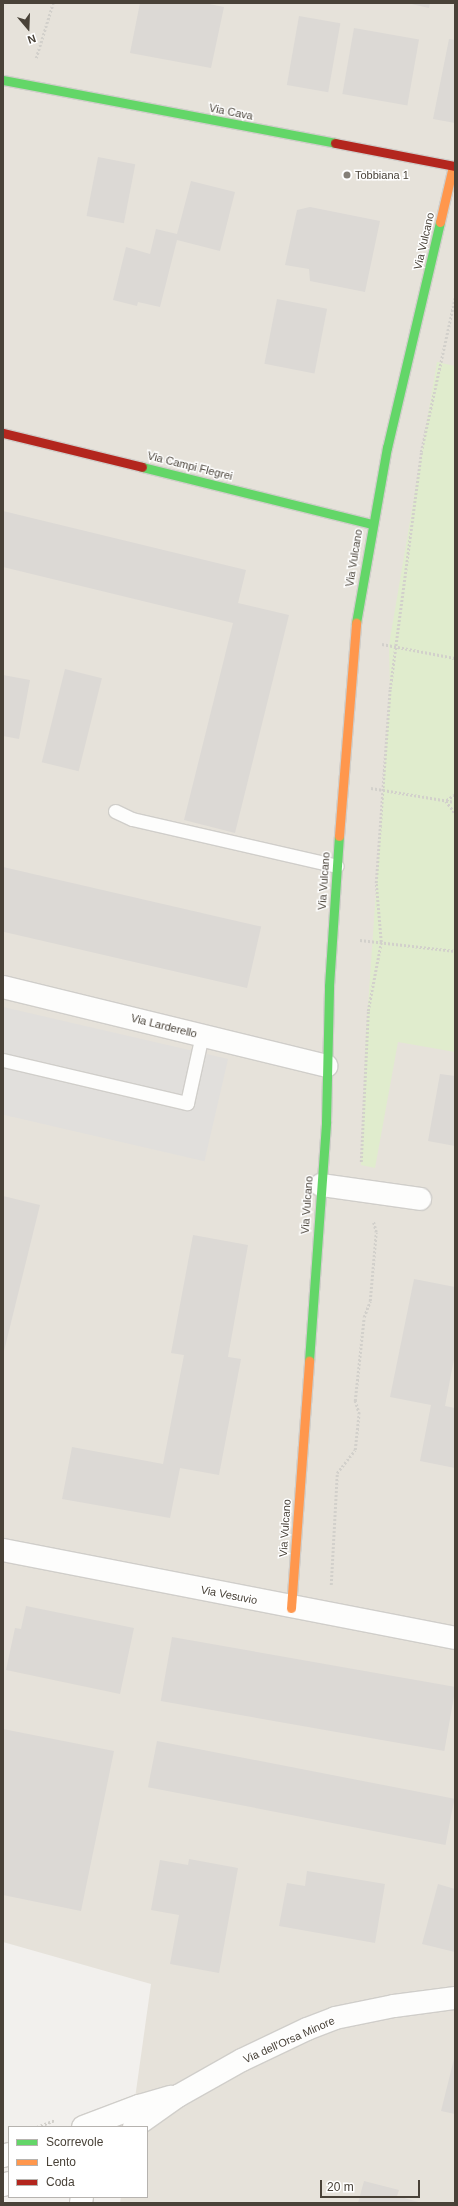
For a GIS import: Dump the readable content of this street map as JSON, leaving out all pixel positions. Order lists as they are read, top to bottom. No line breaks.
{"streets":{"street":["Via Cava","Via Vulcano","Via Campi Flegrei","Via Larderello","Via Vesuvio","Via dell'Orsa Minore"]},"crossings":[["Via Cava","Via Vulcano"],["Via Vulcano","Via Campi Flegrei"],["Via Vulcano","Via Larderello"],["Via Vulcano","Via Vesuvio"]],"places":["Tobbiana 1"],"legend":["Scorrevole","Lento","Coda"],"scale_bar":"20 m","north":"bottom"}
